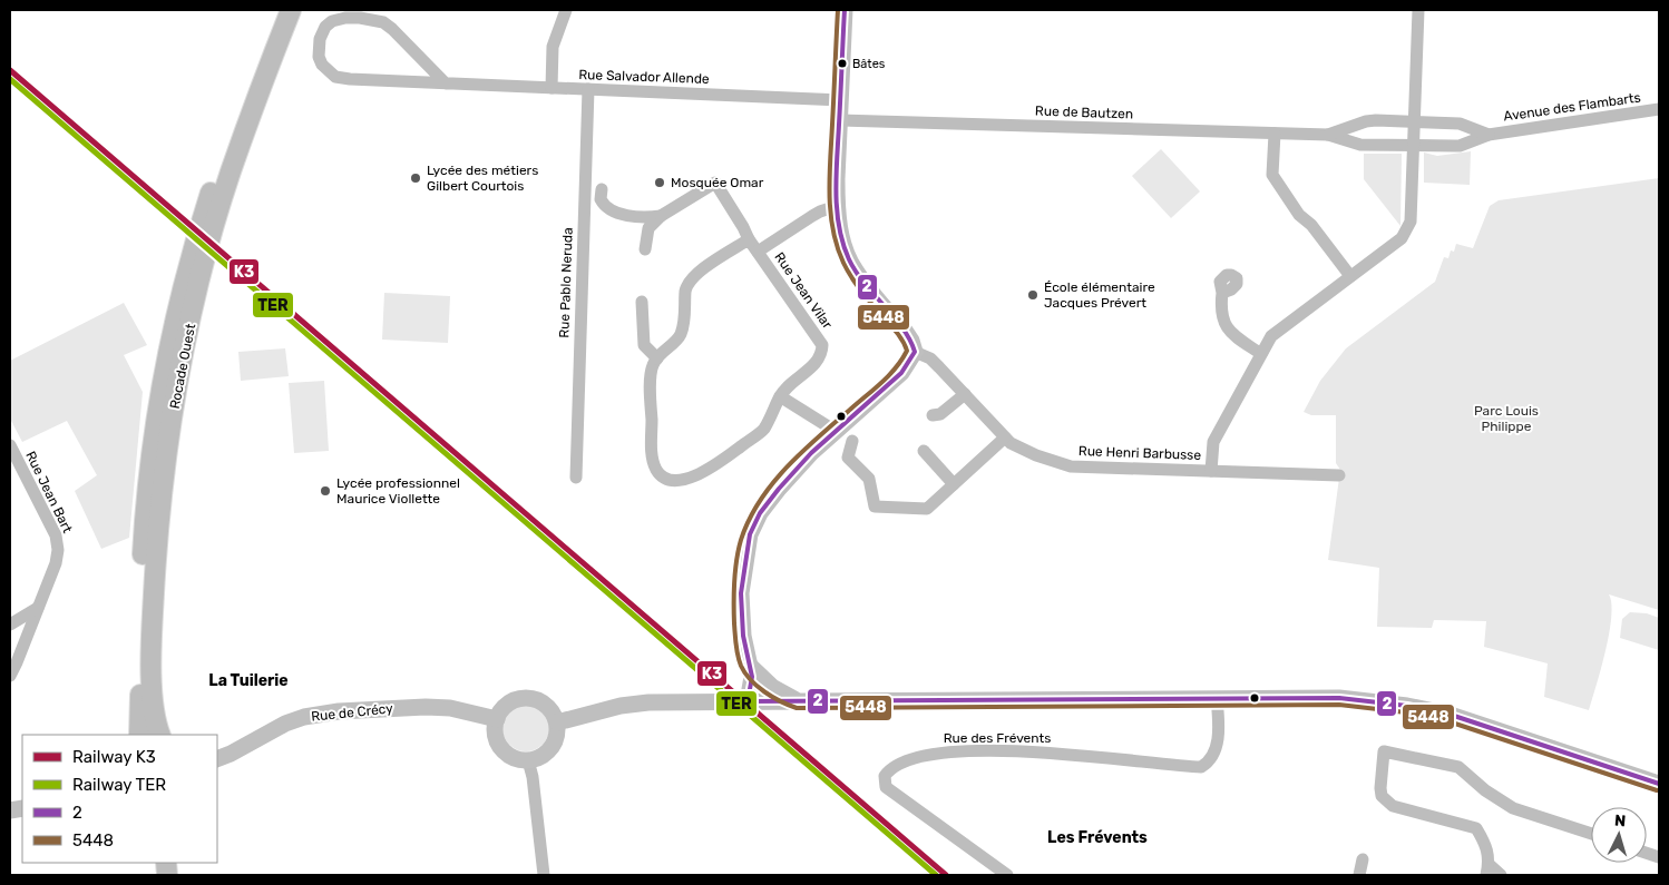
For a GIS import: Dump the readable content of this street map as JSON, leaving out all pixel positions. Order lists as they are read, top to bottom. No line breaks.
{"streets":{"main road":["Rocade Ouest","Rue de Crécy"],"street":["Rue Salvador Allende","Avenue des Flambarts","Rue de Bautzen","Rue Pablo Neruda","Rue Jean Vilar","Rue Henri Barbusse","Rue Jean Bart","Rue des Frévents"]},"crossings":[["Rue Salvador Allende","Rue Pablo Neruda"],["Avenue des Flambarts","Rue de Bautzen"]],"districts":["La Tuilerie","Les Frévents"],"parks":["Parc Louis Philippe"],"places":["Bâtes","Lycée des métiers Gilbert Courtois","Mosquée Omar","École élémentaire Jacques Prévert","Lycée professionnel Maurice Viollette"],"lines":["transit line 2","transit line 5448","rail line K3","rail line TER"],"legend":["Railway K3","Railway TER","2","5448"],"north":"top"}
